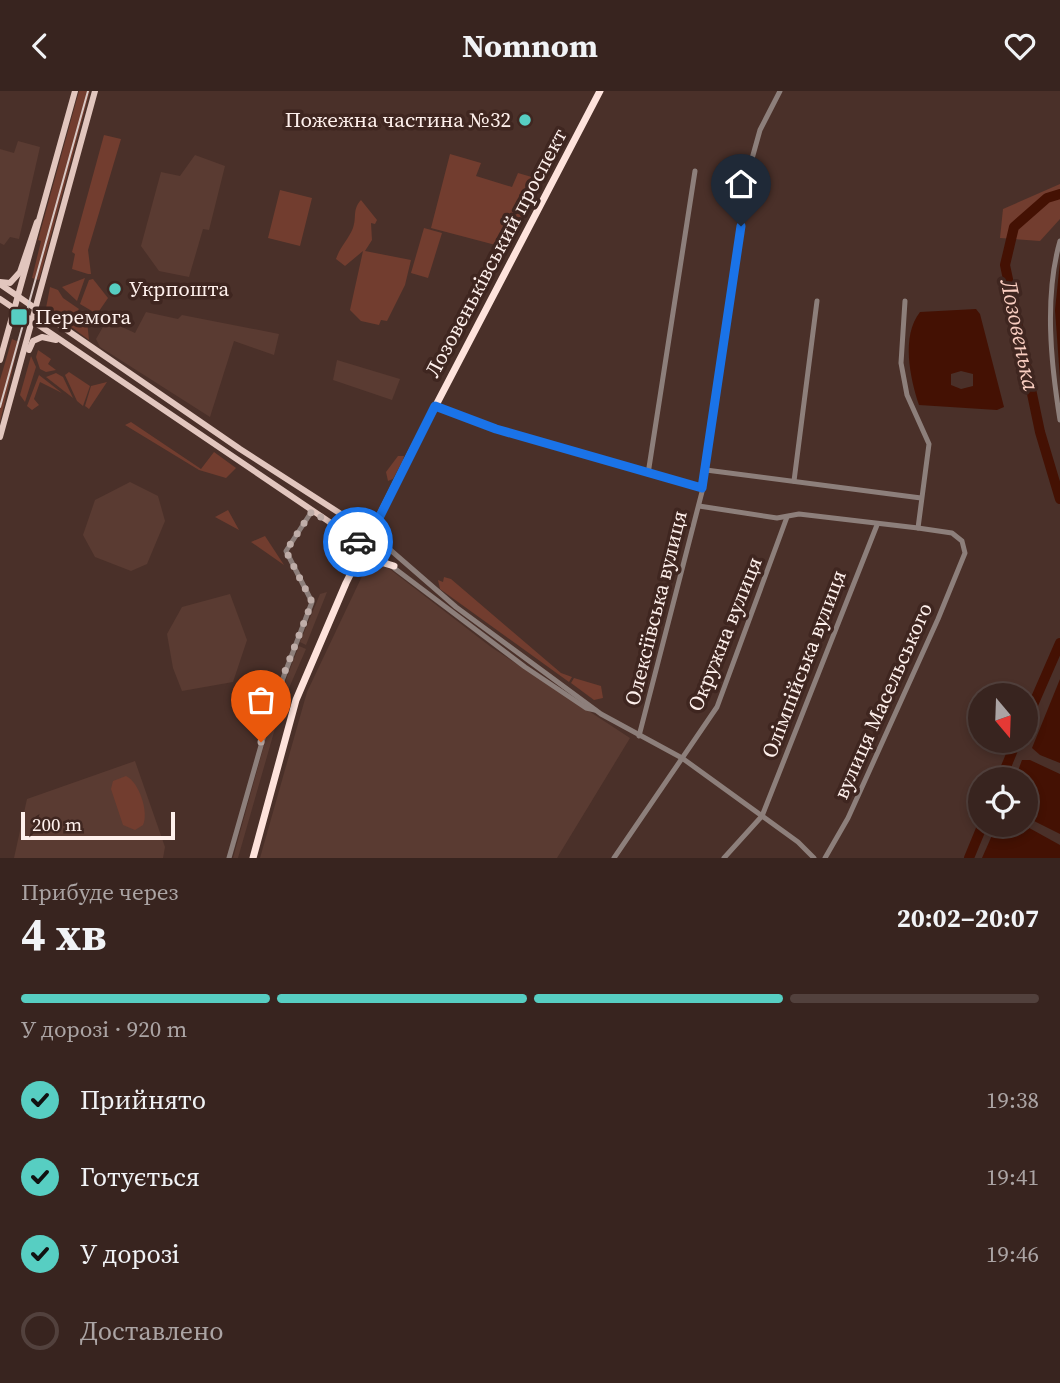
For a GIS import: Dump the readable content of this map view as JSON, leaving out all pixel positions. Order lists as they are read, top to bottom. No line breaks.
{"streets":{"highway":["Лозовеньківський проспект"],"street":["Олексіївська вулиця","Окружна вулиця","Олімпійська вулиця","вулиця Масельського"]},"water":["Лозовенька"],"places":{"other":["Пожежна частина №32","Укрпошта"],"transit":["Перемога"]},"scale_bar":"200 m","north":"bottom","page":{"header":"Nomnom","scale":"200 m","heading":["4 хв","Прибуде через","20:02–20:07"],"bar":"У дорозі · 920 m","list":[["Прийнято","19:38"],["Готується","19:41"],["У дорозі","19:46"],"Доставлено"]}}
